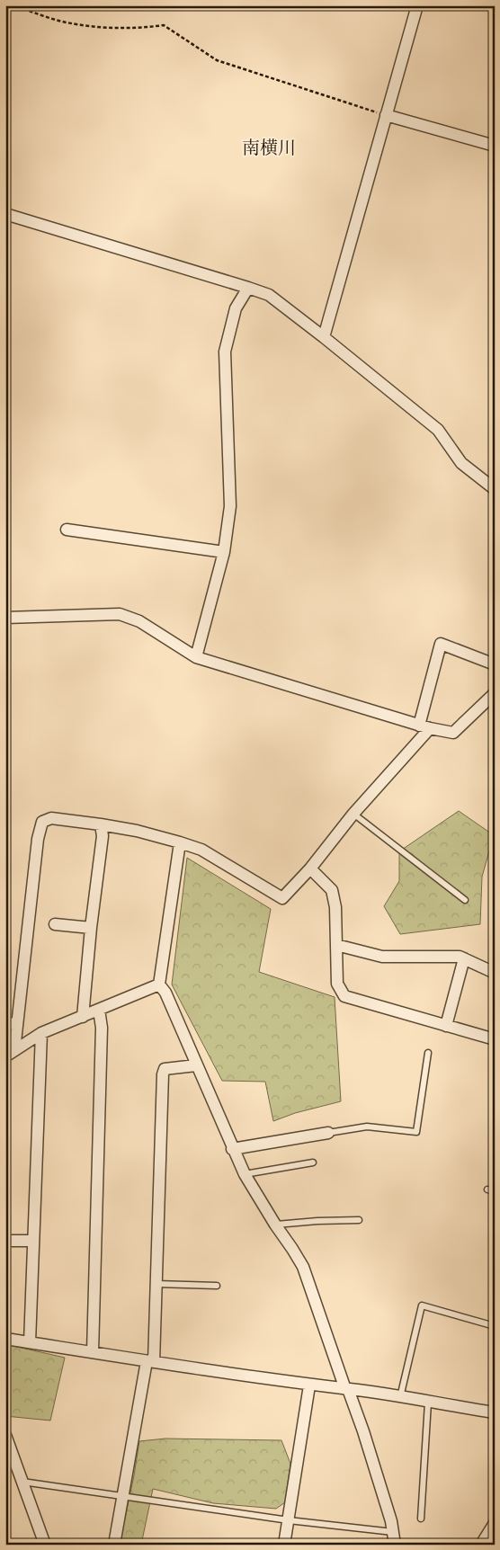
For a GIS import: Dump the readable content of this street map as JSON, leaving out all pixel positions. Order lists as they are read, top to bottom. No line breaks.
{"districts":["南横川"]}
